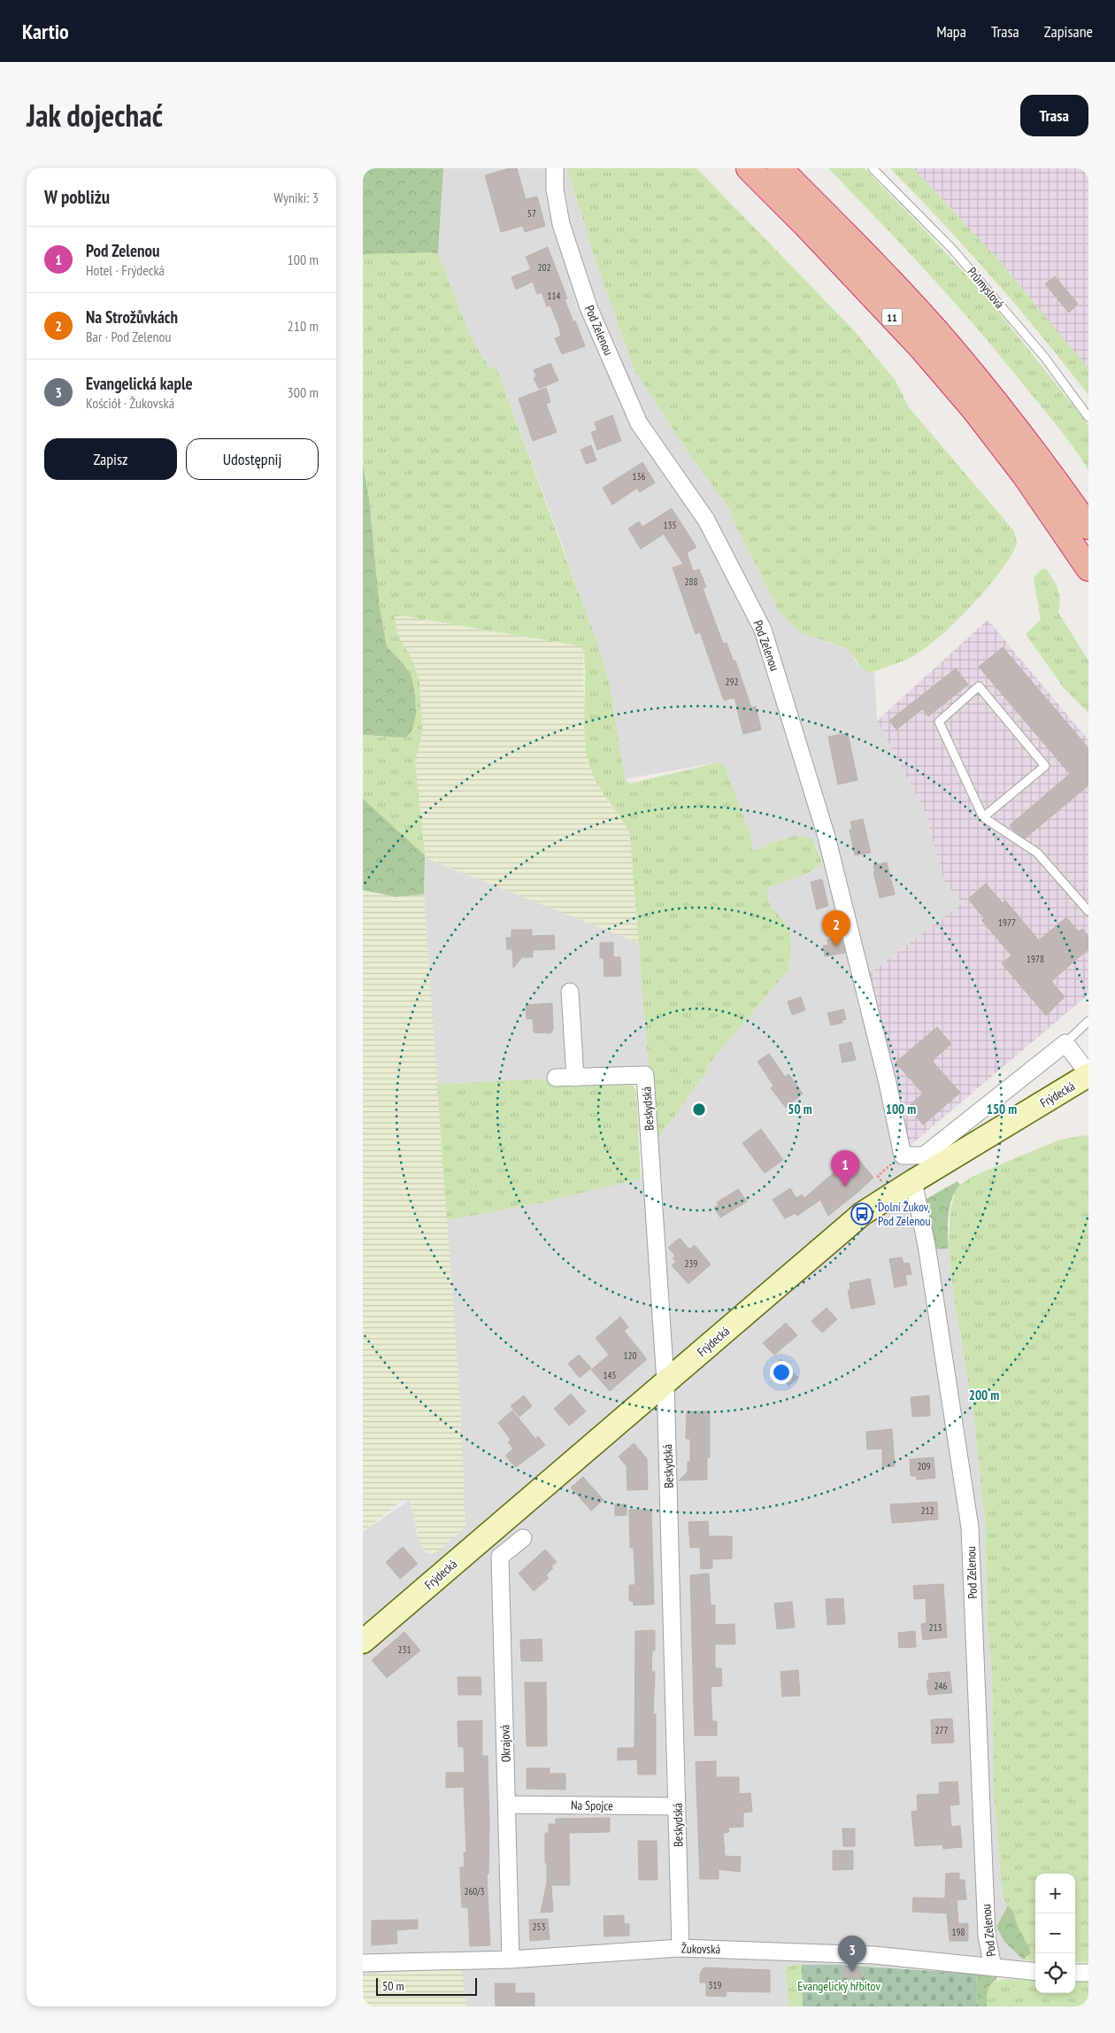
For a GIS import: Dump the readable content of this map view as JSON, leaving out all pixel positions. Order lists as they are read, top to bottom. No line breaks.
{"streets":{"highway":["11"],"main road":["Frýdecká"],"street":["Pod Zelenou","Beskydská","Okrajová","Na Spojce","Žukovská"],"lane":["Průmyslová"]},"crossings":[["Pod Zelenou","Frýdecká"],["Pod Zelenou","Žukovská"],["Frýdecká","Beskydská"],["Beskydská","Na Spojce"],["Beskydská","Žukovská"],["Okrajová","Na Spojce"],["Okrajová","Žukovská"]],"parks":["Evangelický hřbitov"],"places":{"bus stop":["Dolní Žukov, Pod Zelenou"]},"house_numbers":["57","202","114","136","135","288","292","1977","1978","239","120","145","209","212","213","231","246","277","260/3","253","198","319"],"scale_bar":"50 m","page":{"header":"Kartio","nav":["Mapa","Trasa","Zapisane"],"title":"Jak dojechać","buttons":["Trasa",["Zapisz","Udostępnij"]],"heading":["W pobliżu","Wyniki: 3"],"list":[{"mark":"1","name":"Pod Zelenou","note":"Hotel · Frýdecká","value":"100 m"},{"mark":"2","name":"Na Strožůvkách","note":"Bar · Pod Zelenou","value":"210 m"},{"mark":"3","name":"Evangelická kaple","note":"Kościół · Žukovská","value":"300 m"}],"pins":["2","1","3"],"map_buttons":["+","−"],"scale":"50 m"},"rings":["50 m","100 m","150 m","200 m"]}
